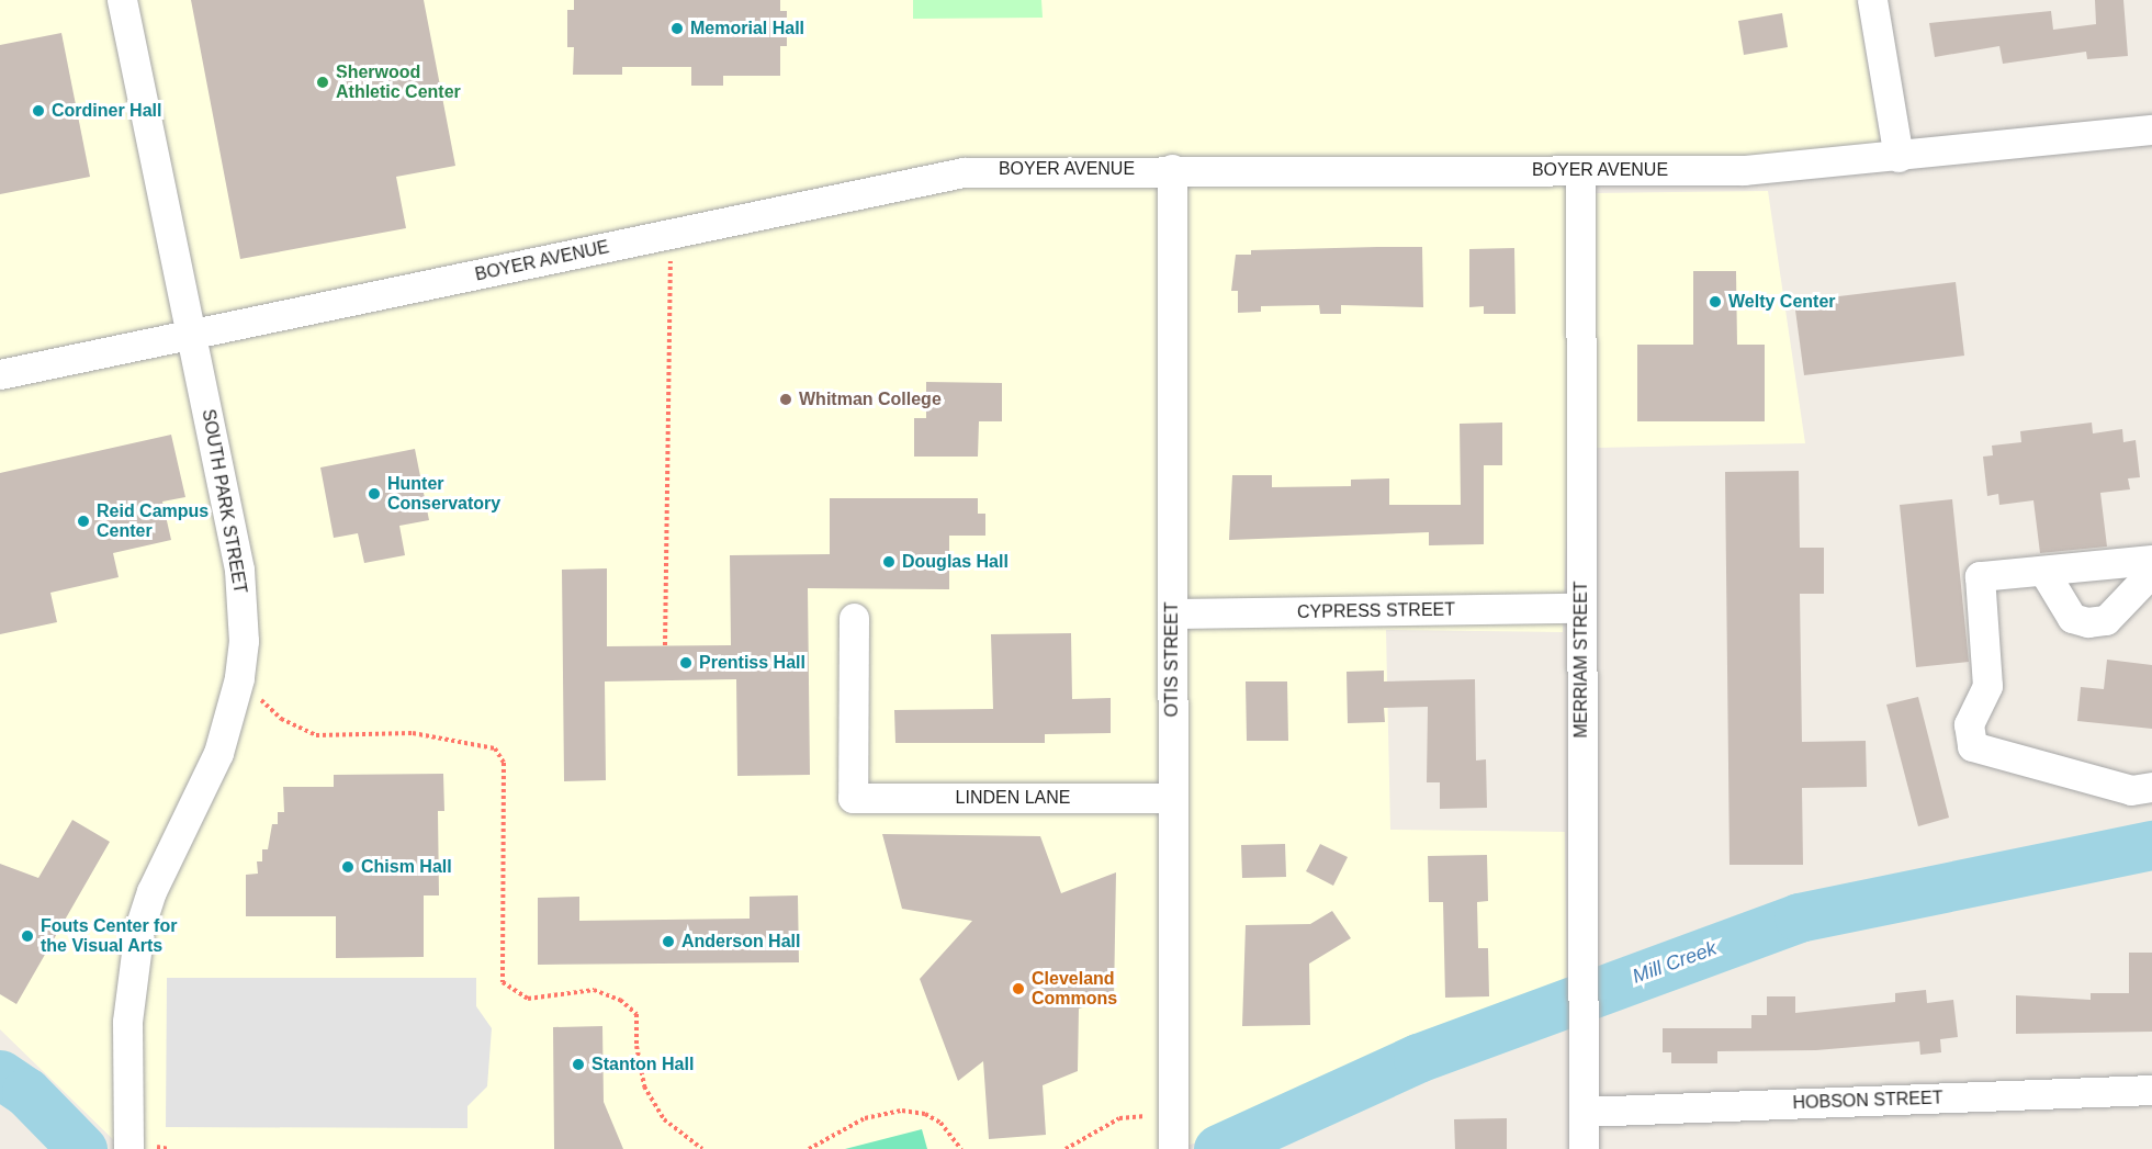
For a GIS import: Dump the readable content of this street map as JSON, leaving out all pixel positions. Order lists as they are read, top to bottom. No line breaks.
{"streets":{"street":["BOYER AVENUE","SOUTH PARK STREET","CYPRESS STREET","OTIS STREET","MERRIAM STREET","LINDEN LANE","HOBSON STREET"]},"crossings":[["BOYER AVENUE","SOUTH PARK STREET"],["BOYER AVENUE","OTIS STREET"],["BOYER AVENUE","MERRIAM STREET"],["CYPRESS STREET","OTIS STREET"],["CYPRESS STREET","MERRIAM STREET"],["OTIS STREET","LINDEN LANE"],["MERRIAM STREET","HOBSON STREET"]],"water":["Mill Creek"],"places":["Memorial Hall","Sherwood Athletic Center","Cordiner Hall","Welty Center","Whitman College","Hunter Conservatory","Reid Campus Center","Douglas Hall","Prentiss Hall","Chism Hall","Fouts Center for the Visual Arts","Anderson Hall","Cleveland Commons","Stanton Hall"]}
